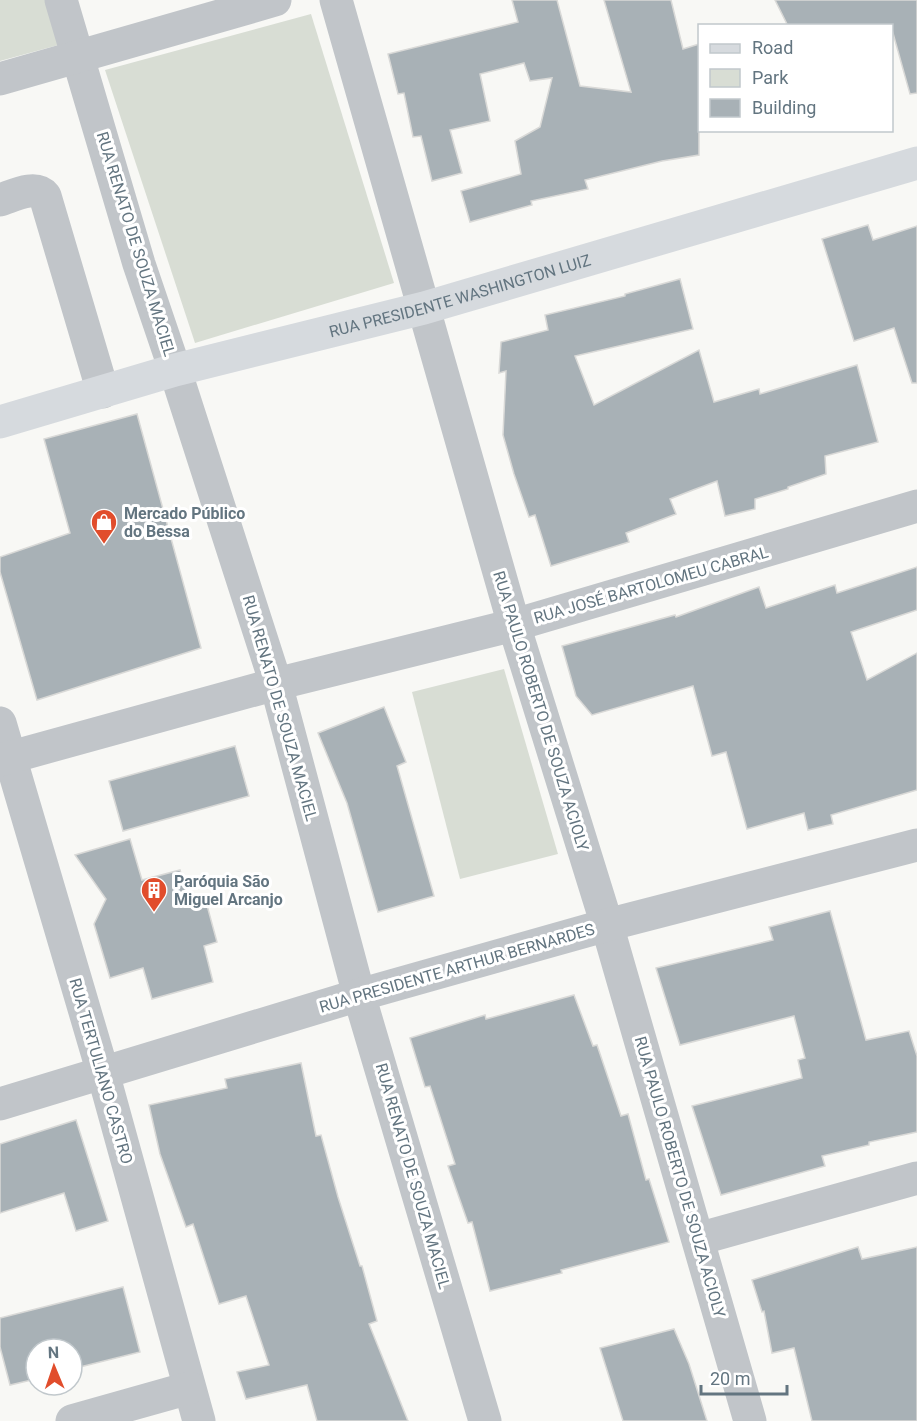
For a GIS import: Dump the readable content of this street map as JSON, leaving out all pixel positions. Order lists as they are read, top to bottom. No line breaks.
{"streets":{"main road":["RUA PRESIDENTE WASHINGTON LUIZ"],"street":["RUA RENATO DE SOUZA MACIEL","RUA JOSÉ BARTOLOMEU CABRAL","RUA PAULO ROBERTO DE SOUZA ACIOLY","RUA PRESIDENTE ARTHUR BERNARDES","RUA TERTULIANO CASTRO"]},"crossings":[["RUA RENATO DE SOUZA MACIEL","RUA PRESIDENTE WASHINGTON LUIZ"],["RUA RENATO DE SOUZA MACIEL","RUA JOSÉ BARTOLOMEU CABRAL"],["RUA RENATO DE SOUZA MACIEL","RUA PRESIDENTE ARTHUR BERNARDES"],["RUA PRESIDENTE WASHINGTON LUIZ","RUA PAULO ROBERTO DE SOUZA ACIOLY"],["RUA JOSÉ BARTOLOMEU CABRAL","RUA PAULO ROBERTO DE SOUZA ACIOLY"],["RUA JOSÉ BARTOLOMEU CABRAL","RUA TERTULIANO CASTRO"],["RUA PAULO ROBERTO DE SOUZA ACIOLY","RUA PRESIDENTE ARTHUR BERNARDES"],["RUA PRESIDENTE ARTHUR BERNARDES","RUA TERTULIANO CASTRO"]],"places":{"shop":["Mercado Público do Bessa"],"building":["Paróquia São Miguel Arcanjo"]},"legend":["Road","Park","Building"],"scale_bar":"20 m","north":"top"}
